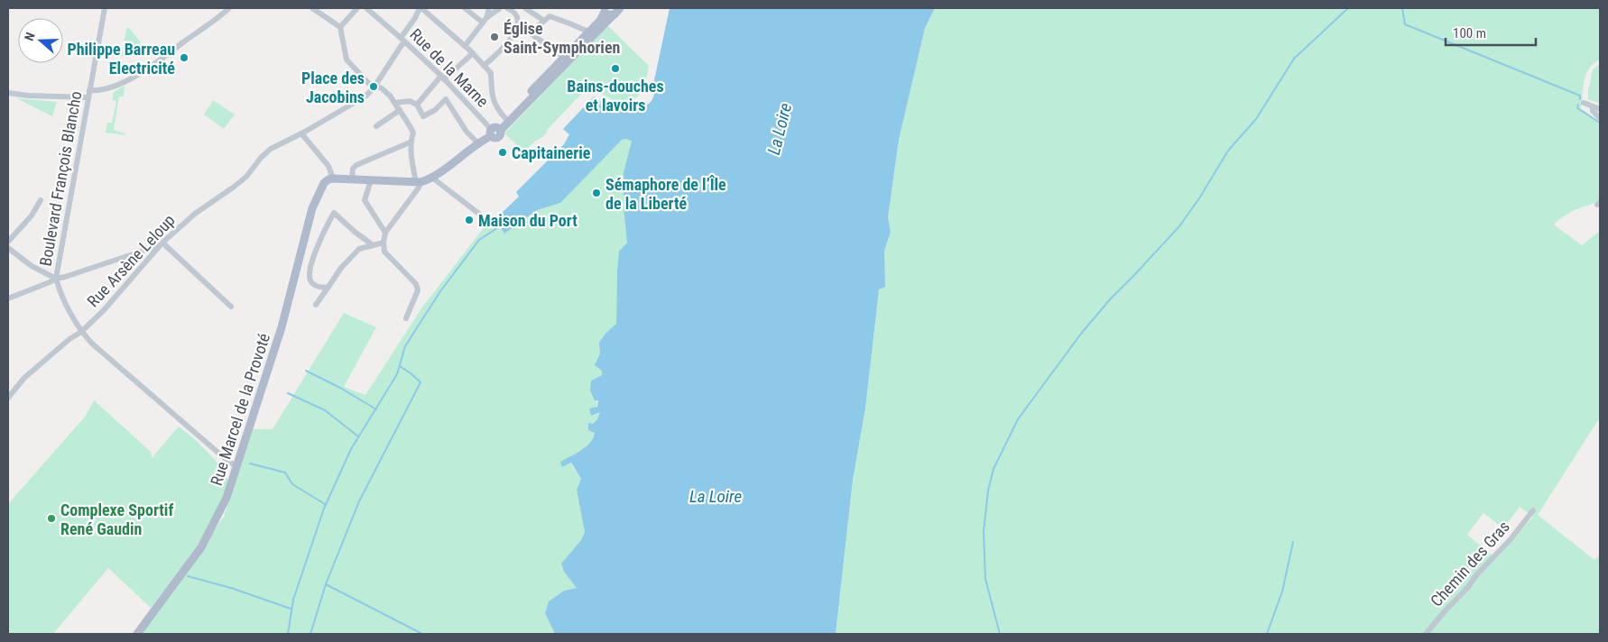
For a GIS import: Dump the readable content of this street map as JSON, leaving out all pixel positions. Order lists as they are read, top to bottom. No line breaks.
{"streets":{"main road":["Rue Marcel de la Provoté"],"street":["Rue de la Marne","Boulevard François Blancho","Rue Arsène Leloup","Chemin des Gras"]},"crossings":[["Rue de la Marne","Rue Arsène Leloup"],["Boulevard François Blancho","Rue Arsène Leloup"],["Boulevard François Blancho","Rue Marcel de la Provoté"]],"water":["La Loire"],"places":["Église Saint-Symphorien","Philippe Barreau Electricité","Bains-douches et lavoirs","Place des Jacobins","Capitainerie","Sémaphore de l’Île de la Liberté","Maison du Port","Complexe Sportif René Gaudin"],"scale_bar":"100 m","north":"left"}
